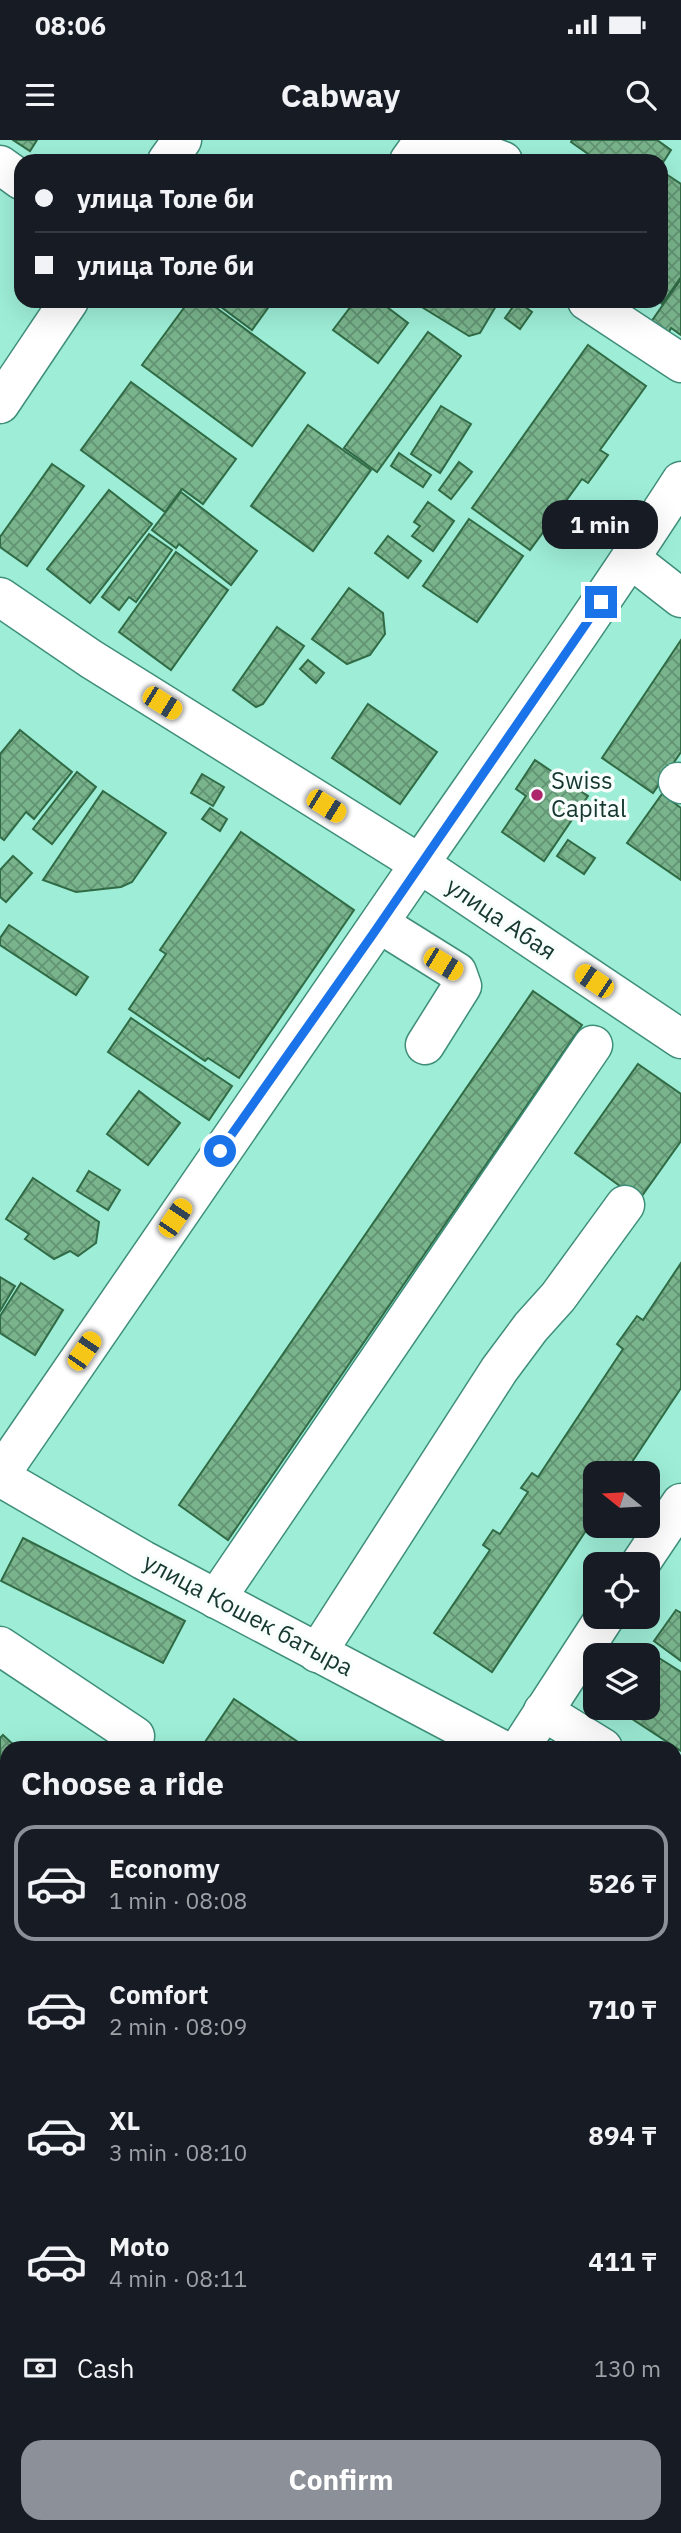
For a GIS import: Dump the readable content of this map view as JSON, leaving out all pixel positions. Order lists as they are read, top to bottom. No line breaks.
{"streets":{"street":["улица Абая","улица Кошек батыра"]},"places":["Swiss Capital"],"north":"left","page":{"status":"08:06","header":"Cabway","banner":["улица Толе би","улица Толе би"],"bubble":"1 min","heading":"Choose a ride","list":[{"name":"Economy","note":"1 min · 08:08","value":"526 ₸"},{"name":"Comfort","note":"2 min · 08:09","value":"710 ₸"},{"name":"XL","note":"3 min · 08:10","value":"894 ₸"},{"name":"Moto","note":"4 min · 08:11","value":"411 ₸"}],"pay":["Cash","130 m"],"buttons":"Confirm"}}
